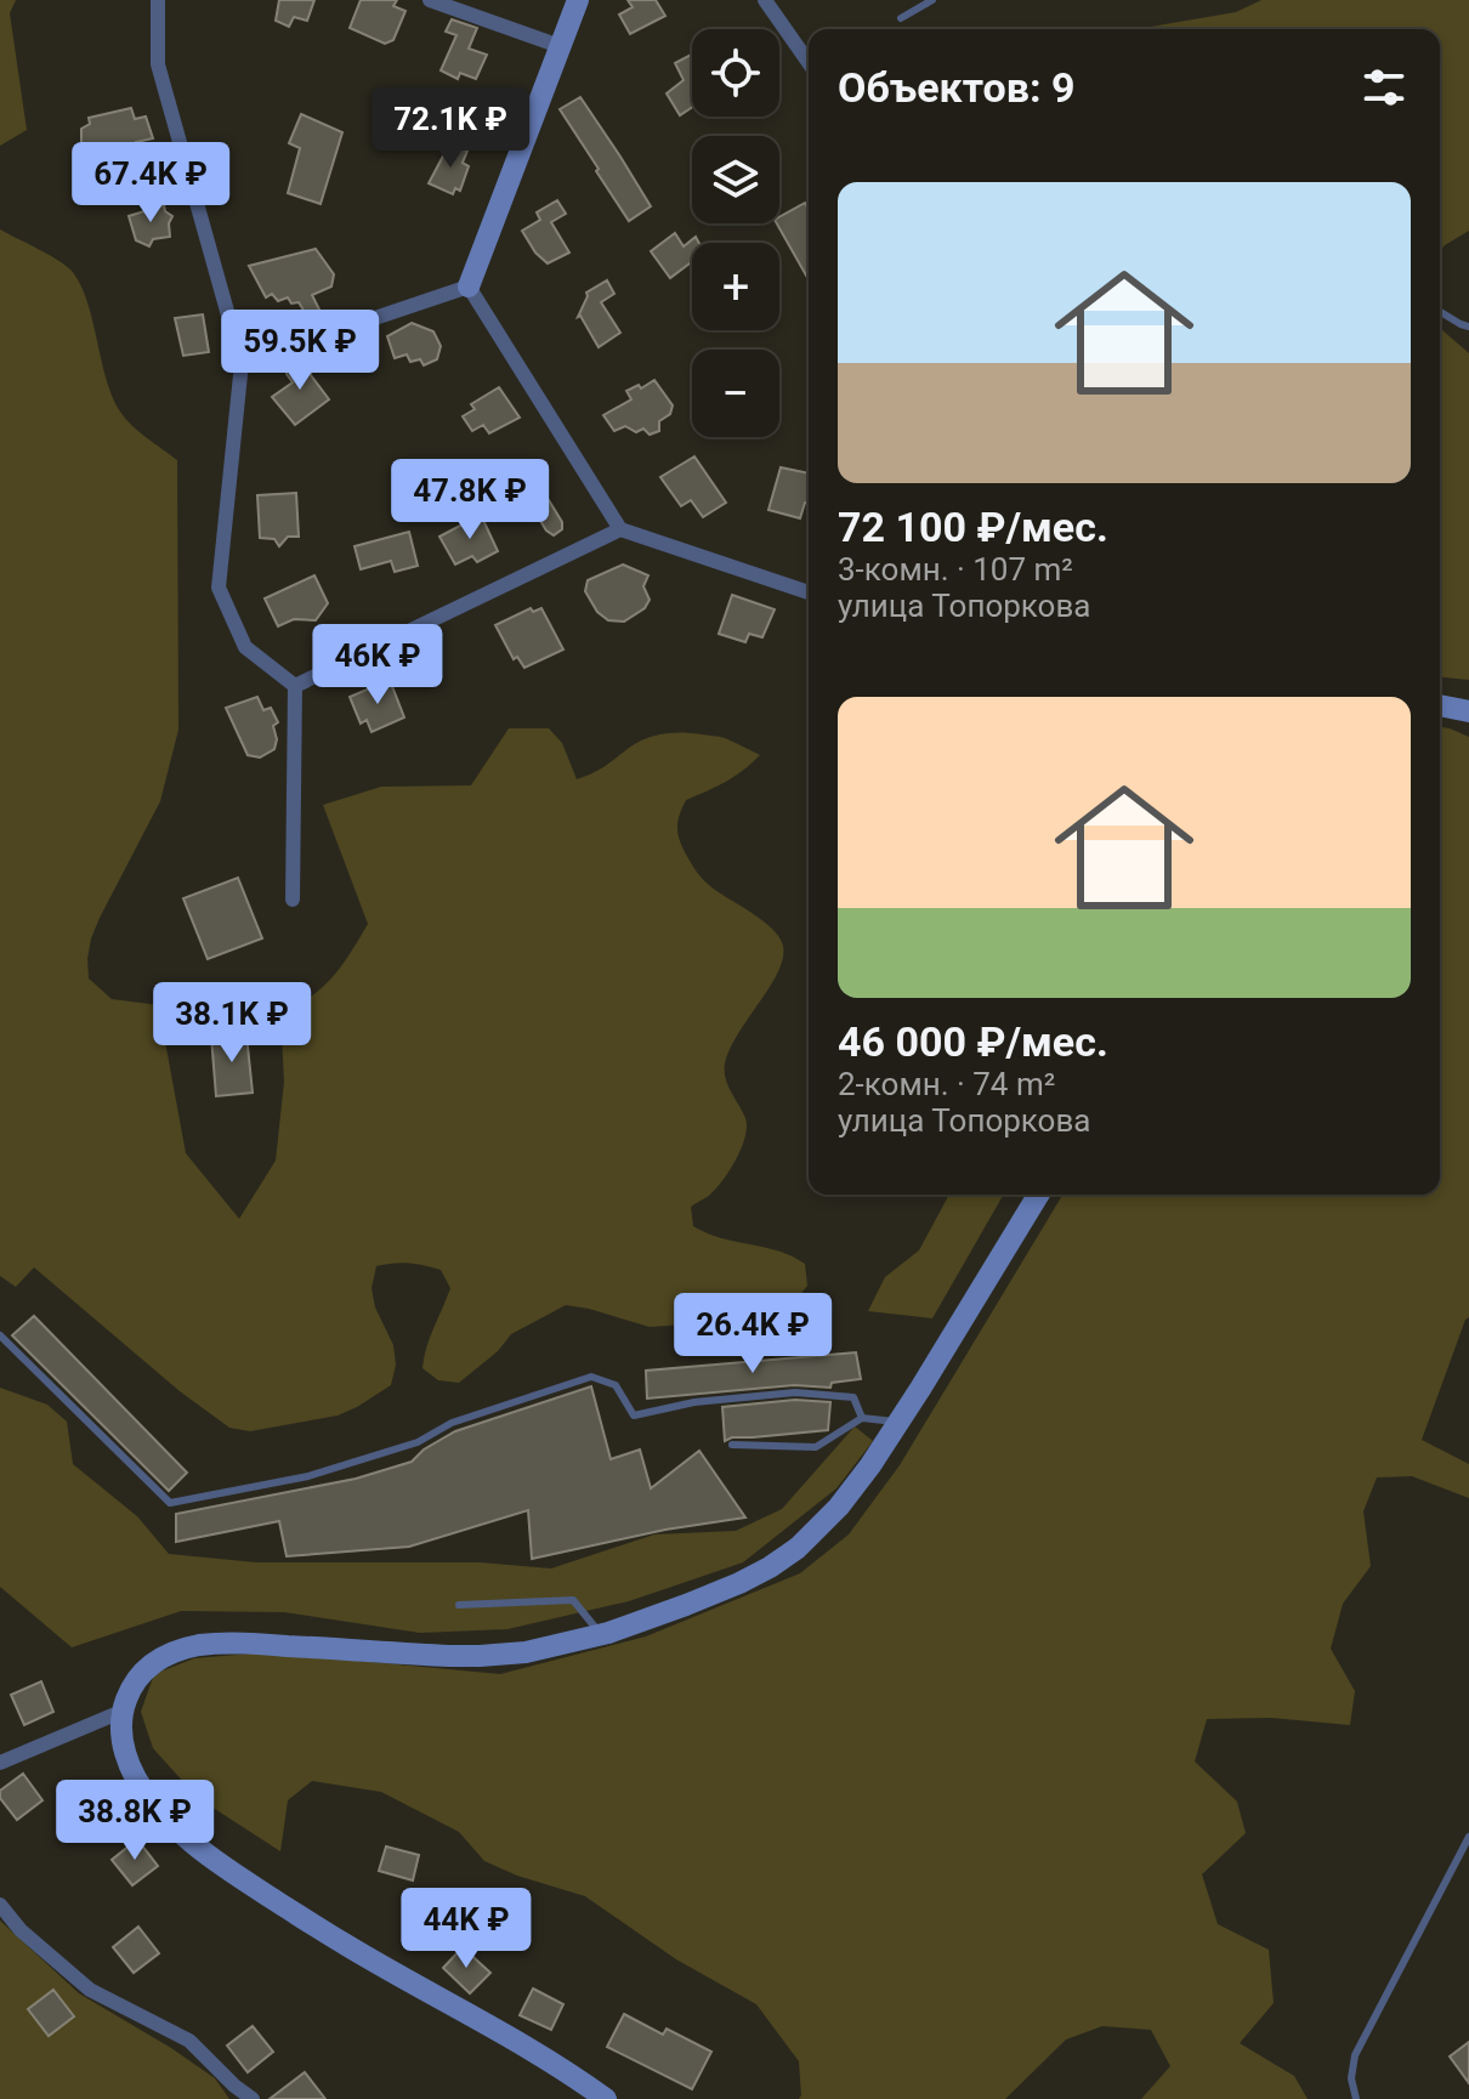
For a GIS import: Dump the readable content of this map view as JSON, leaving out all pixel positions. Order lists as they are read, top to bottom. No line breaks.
{"page":{"map_buttons":["+","−"],"heading":"Объектов: 9","price":["72.1K ₽","67.4K ₽","59.5K ₽","47.8K ₽","46K ₽","38.1K ₽","26.4K ₽","38.8K ₽","44K ₽"],"list":[{"name":"72 100 ₽/мес.","note":"3-комн. · 107 m² · улица Топоркова"},{"name":"46 000 ₽/мес.","note":"2-комн. · 74 m² · улица Топоркова"}]}}
